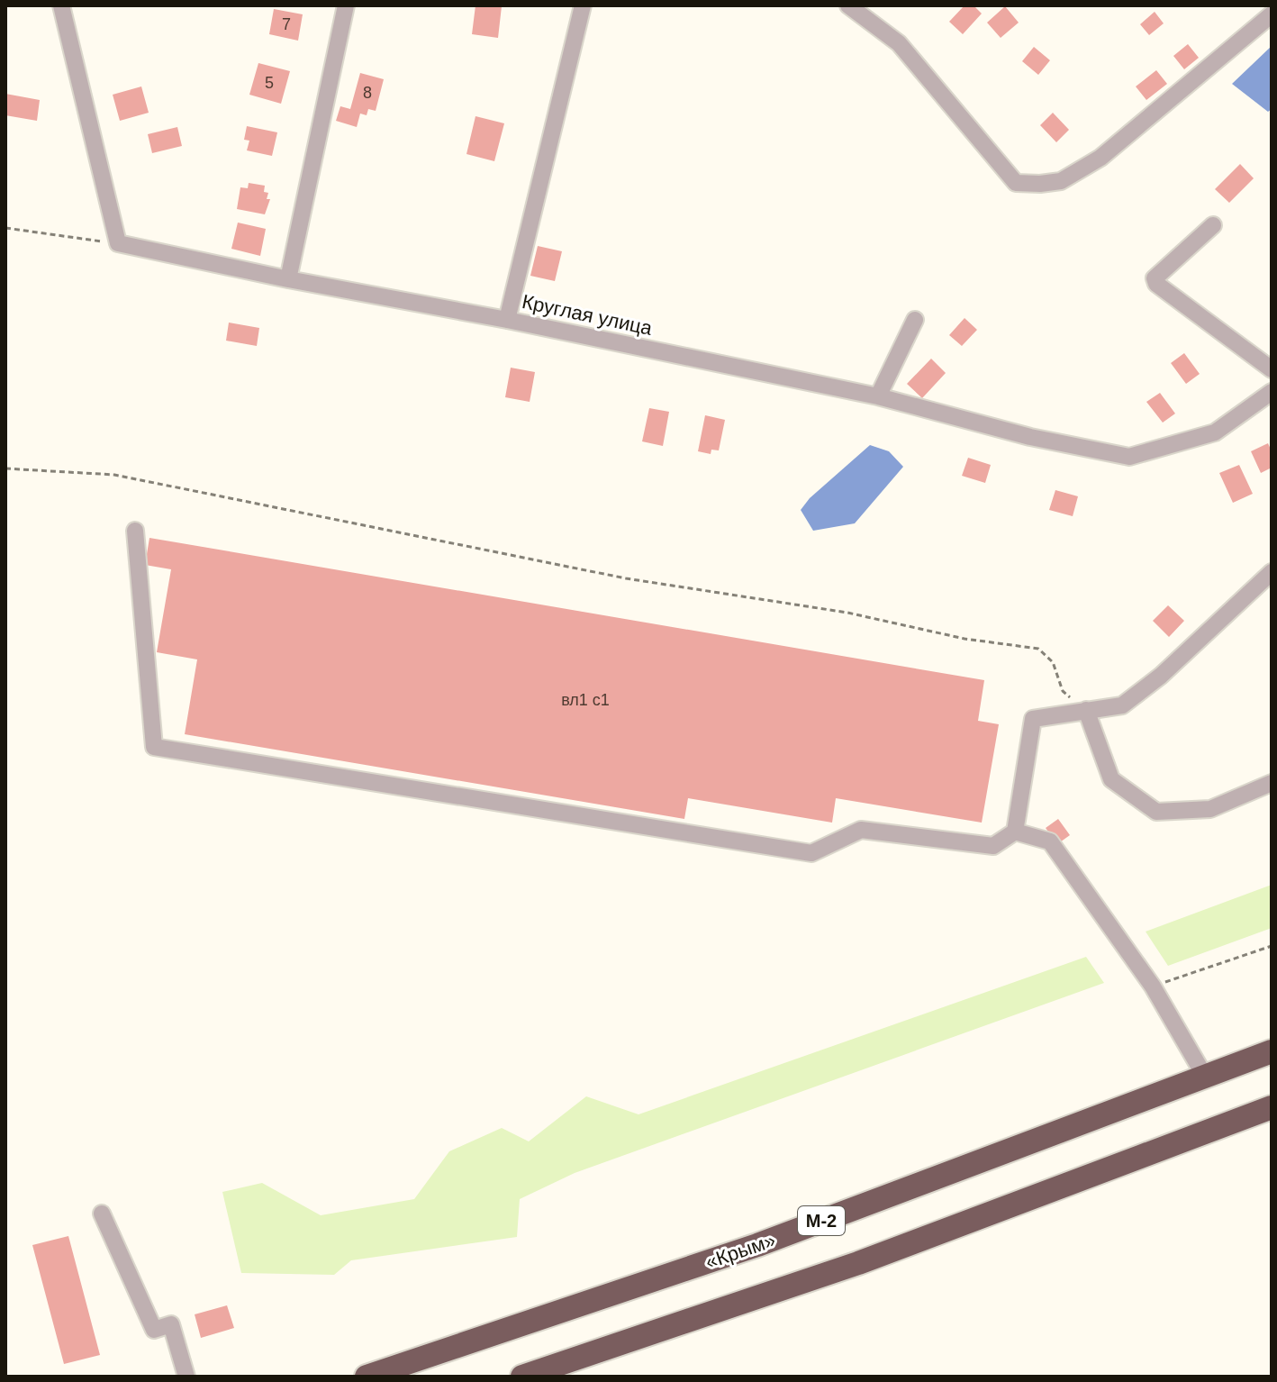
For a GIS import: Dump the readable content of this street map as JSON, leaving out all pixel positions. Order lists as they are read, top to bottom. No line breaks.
{"streets":{"highway":["М-2","«Крым»"],"street":["Круглая улица"]},"house_numbers":["7","5","8","вл1 с1"]}
